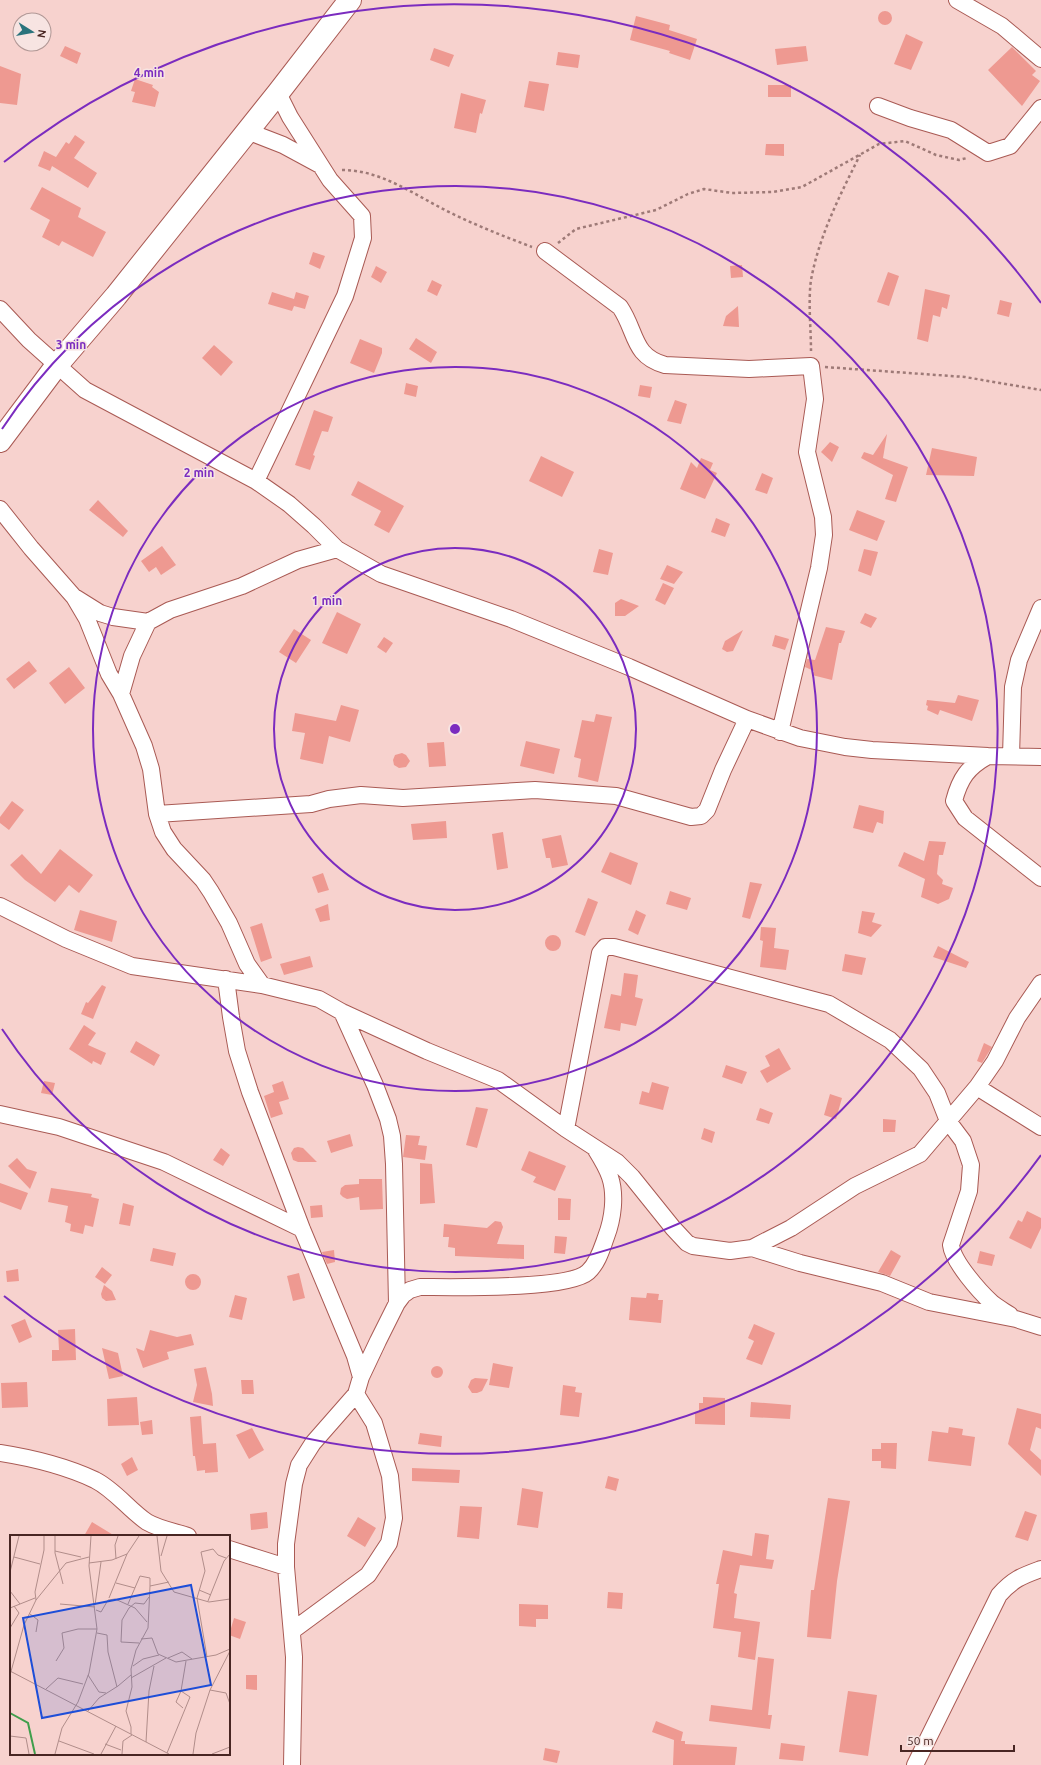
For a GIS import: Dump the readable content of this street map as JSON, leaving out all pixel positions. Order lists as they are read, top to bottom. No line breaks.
{"scale_bar":"50 m","north":"right","rings":["4 min","3 min","2 min","1 min"]}
